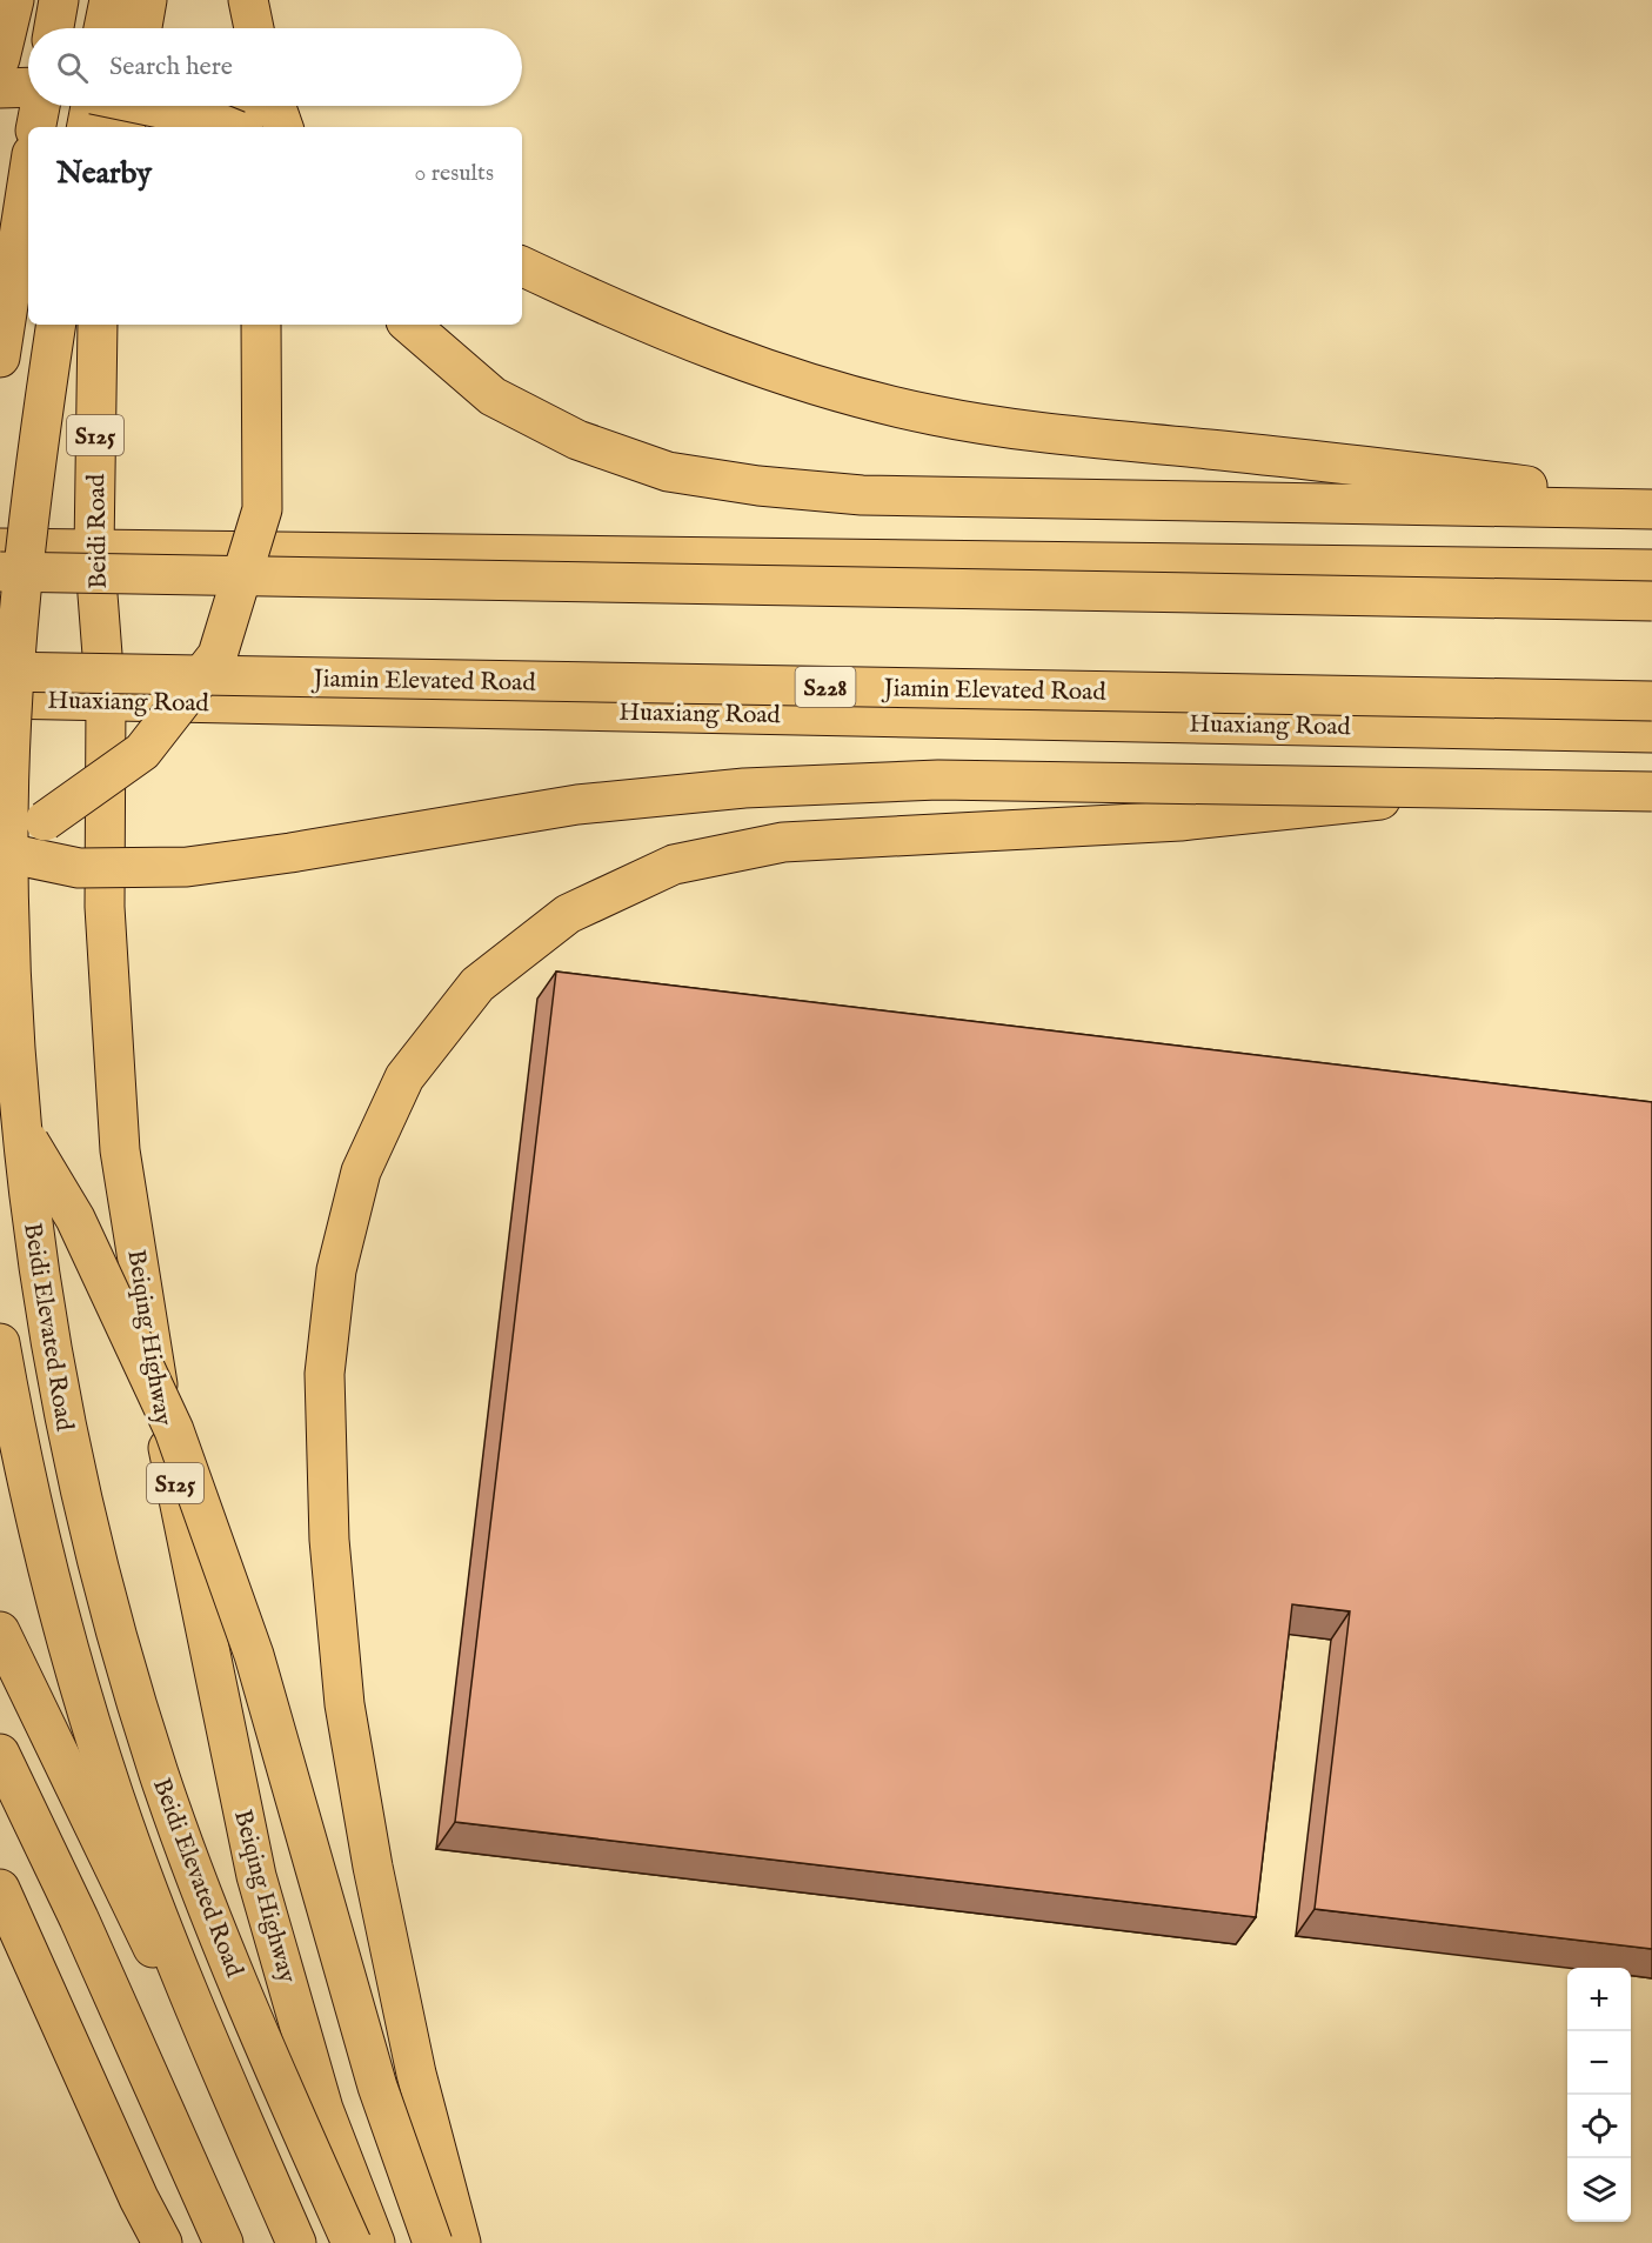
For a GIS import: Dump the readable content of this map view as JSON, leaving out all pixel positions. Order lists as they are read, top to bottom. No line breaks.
{"streets":{"main road":["S125","Beidi Road","Jiamin Elevated Road","S228","Huaxiang Road","Beidi Elevated Road","Beiqing Highway"]},"crossings":[["Beidi Road","Huaxiang Road"],["Beidi Road","Beiqing Highway"],["Huaxiang Road","Beiqing Highway"]],"page":{"search":"Search here","heading":["Nearby","0 results"],"map_buttons":["+","−"]}}
